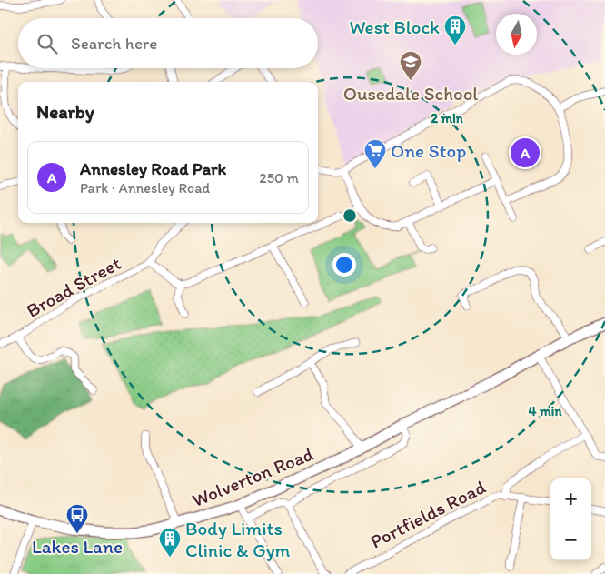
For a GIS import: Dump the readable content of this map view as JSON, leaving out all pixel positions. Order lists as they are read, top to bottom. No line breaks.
{"streets":{"street":["Broad Street","Wolverton Road","Portfields Road"]},"places":{"building":["West Block","Body Limits Clinic & Gym"],"school or university":["Ousedale School"],"supermarket":["One Stop"],"bus stop":["Lakes Lane"]},"north":"bottom","page":{"search":"Search here","heading":"Nearby","pins":"A","list":[{"mark":"A","name":"Annesley Road Park","note":"Park · Annesley Road","value":"250 m"}],"map_buttons":["+","−"]},"rings":["2 min","4 min"]}
